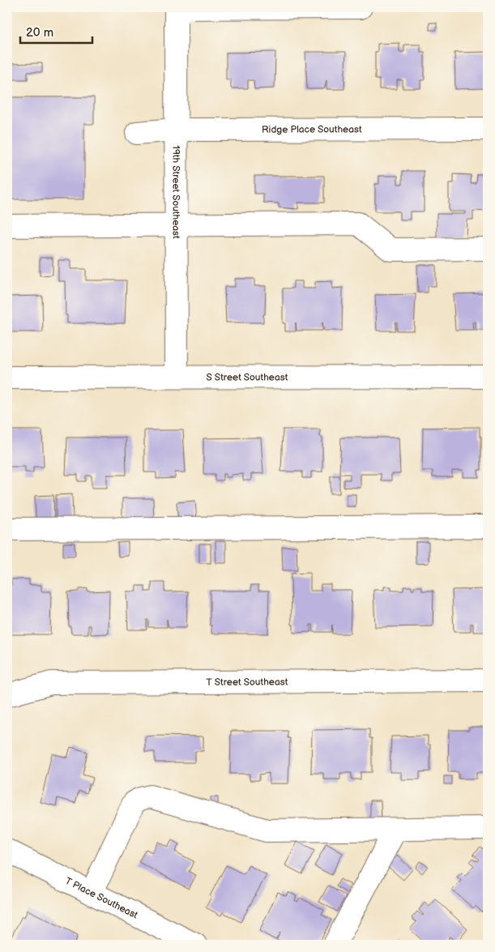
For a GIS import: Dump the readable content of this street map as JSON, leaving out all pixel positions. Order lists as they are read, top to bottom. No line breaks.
{"streets":{"street":["Ridge Place Southeast","19th Street Southeast","S Street Southeast","T Street Southeast","T Place Southeast"]},"crossings":[["Ridge Place Southeast","19th Street Southeast"],["19th Street Southeast","S Street Southeast"]],"scale_bar":"20 m"}
